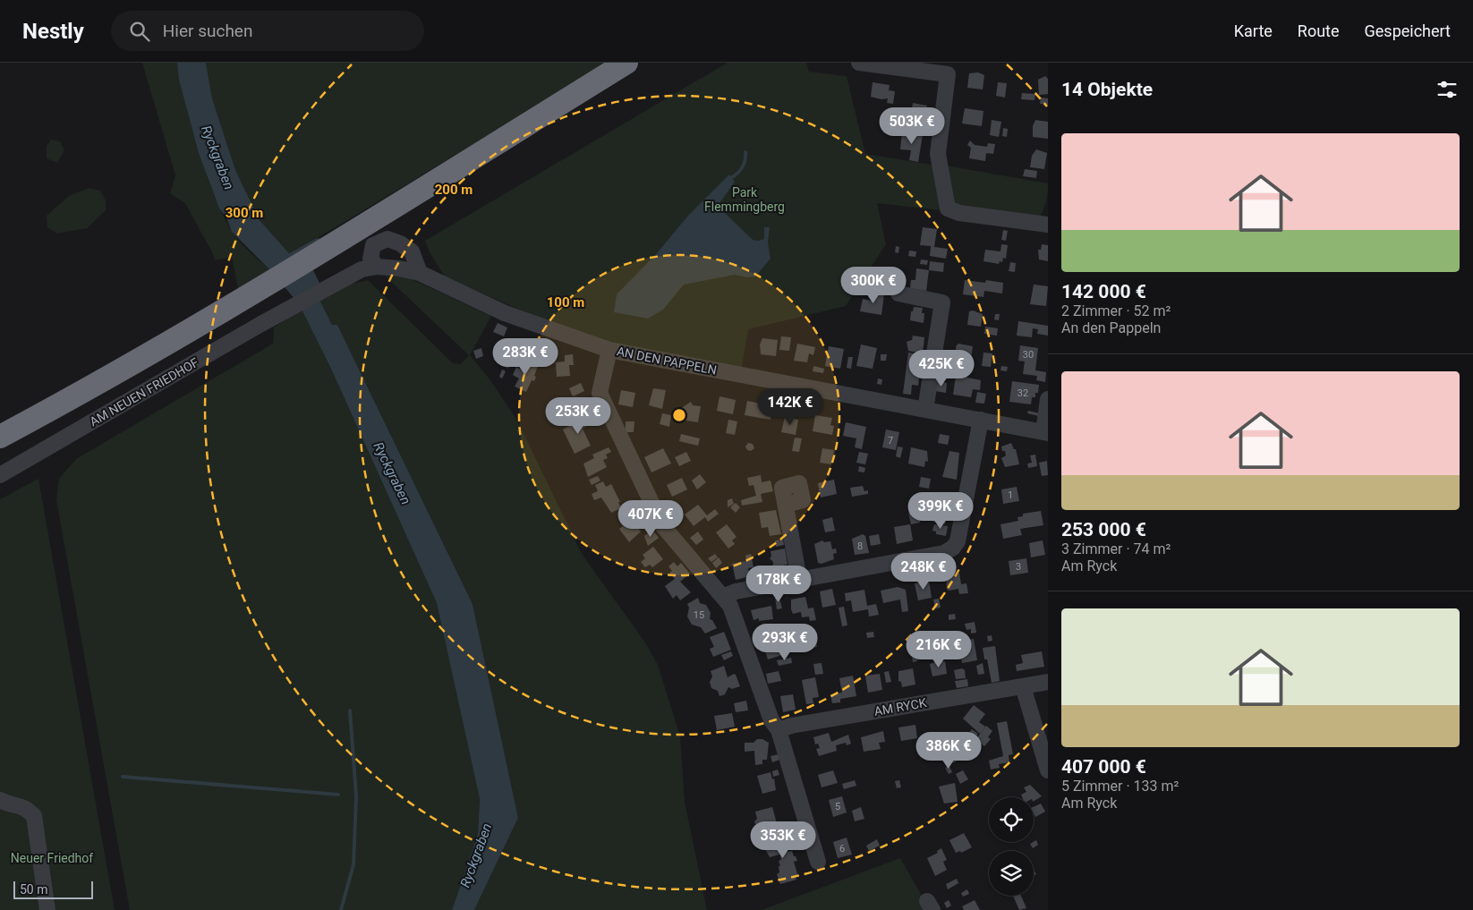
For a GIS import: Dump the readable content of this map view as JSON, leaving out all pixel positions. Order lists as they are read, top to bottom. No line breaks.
{"streets":{"street":["AN DEN PAPPELN","AM NEUEN FRIEDHOF","AM RYCK"]},"crossings":[["AN DEN PAPPELN","AM NEUEN FRIEDHOF"]],"water":["Ryckgraben"],"parks":["Park Flemmingberg","Neuer Friedhof"],"house_numbers":["30","32","7","1","8","3","15","5","6"],"scale_bar":"50 m","page":{"header":"Nestly","search":"Hier suchen","nav":["Karte","Route","Gespeichert"],"heading":"14 Objekte","price":["503K €","300K €","283K €","425K €","142K €","253K €","399K €","407K €","248K €","178K €","293K €","216K €","386K €","353K €"],"list":[{"name":"142 000 €","note":"2 Zimmer · 52 m² · An den Pappeln"},{"name":"253 000 €","note":"3 Zimmer · 74 m² · Am Ryck"},{"name":"407 000 €","note":"5 Zimmer · 133 m² · Am Ryck"}],"scale":"50 m"},"rings":["200 m","300 m","100 m"]}
